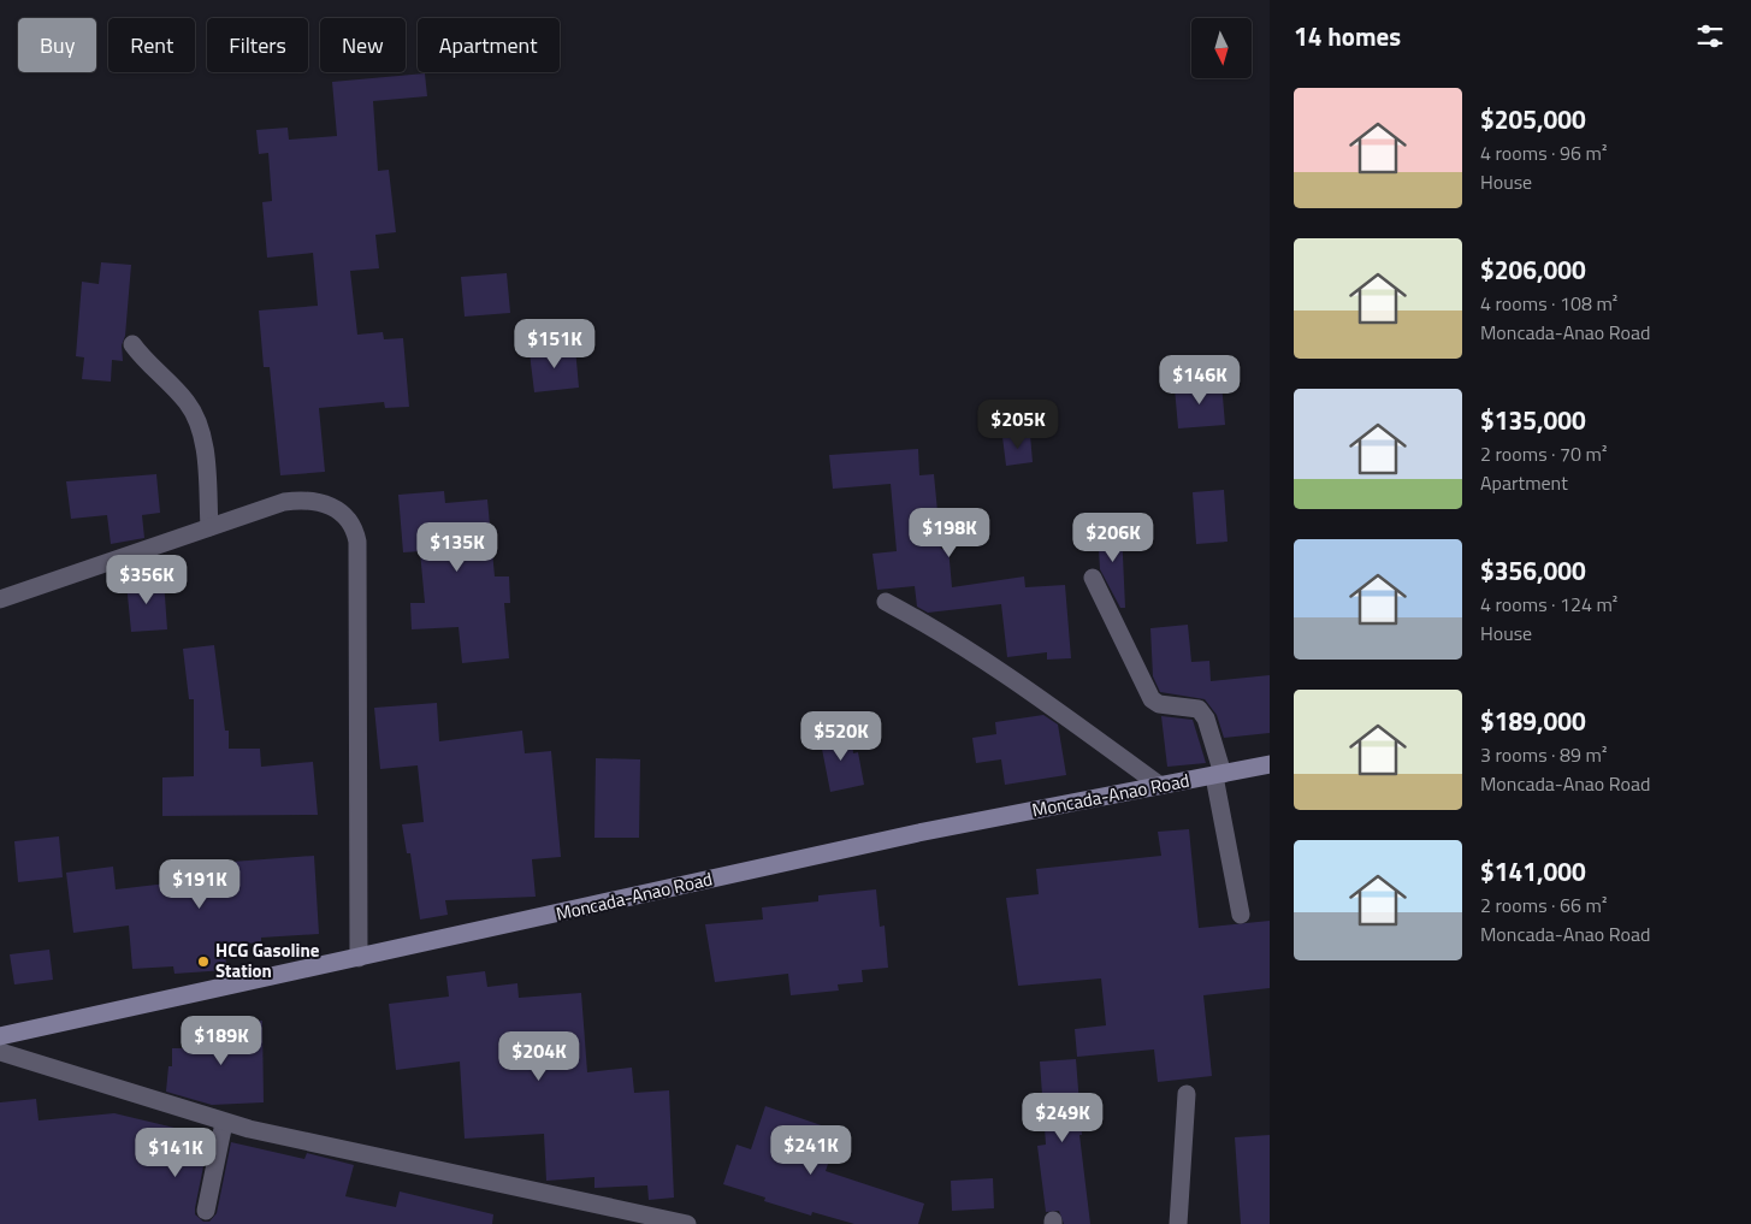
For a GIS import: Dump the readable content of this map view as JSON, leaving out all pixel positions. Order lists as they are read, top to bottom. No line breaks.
{"streets":{"main road":["Moncada-Anao Road"]},"places":["HCG Gasoline Station"],"north":"bottom","page":{"heading":"14 homes","chip":["Buy","Rent","Filters","New","Apartment"],"list":[{"name":"$205,000","note":"4 rooms · 96 m² · House"},{"name":"$206,000","note":"4 rooms · 108 m² · Moncada-Anao Road"},{"name":"$135,000","note":"2 rooms · 70 m² · Apartment"},{"name":"$356,000","note":"4 rooms · 124 m² · House"},{"name":"$189,000","note":"3 rooms · 89 m² · Moncada-Anao Road"},{"name":"$141,000","note":"2 rooms · 66 m² · Moncada-Anao Road"}],"price":["$151K","$146K","$205K","$198K","$206K","$135K","$356K","$520K","$191K","$189K","$204K","$249K","$241K","$141K"]}}
